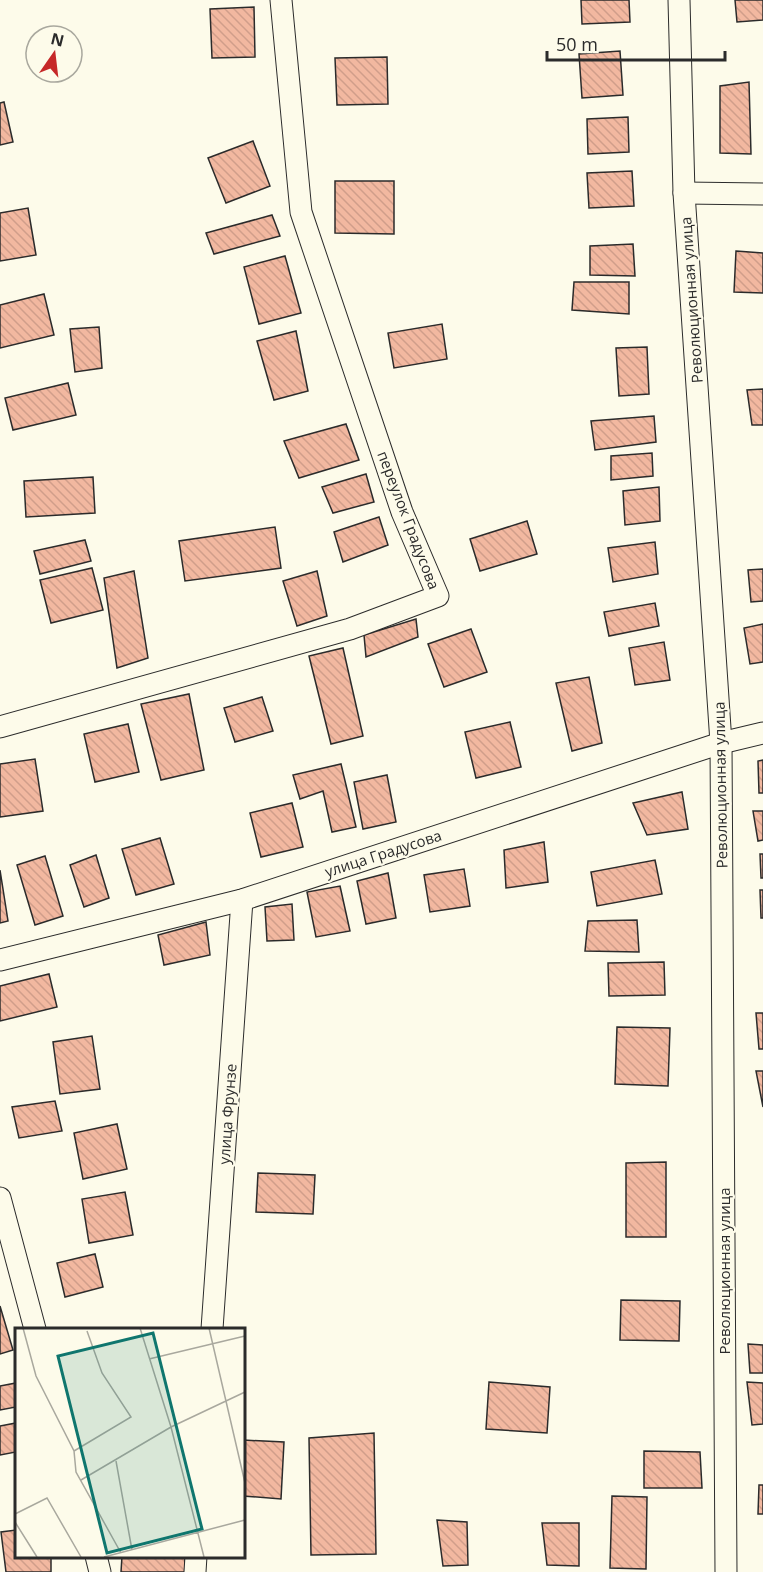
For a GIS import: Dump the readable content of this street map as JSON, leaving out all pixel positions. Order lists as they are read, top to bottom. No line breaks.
{"streets":{"street":["Революционная улица","переулок Градусова","улица Градусова","улица Фрунзе"]},"crossings":[["Революционная улица","улица Градусова"],["улица Градусова","улица Фрунзе"]],"scale_bar":"50 m","north":"top"}
